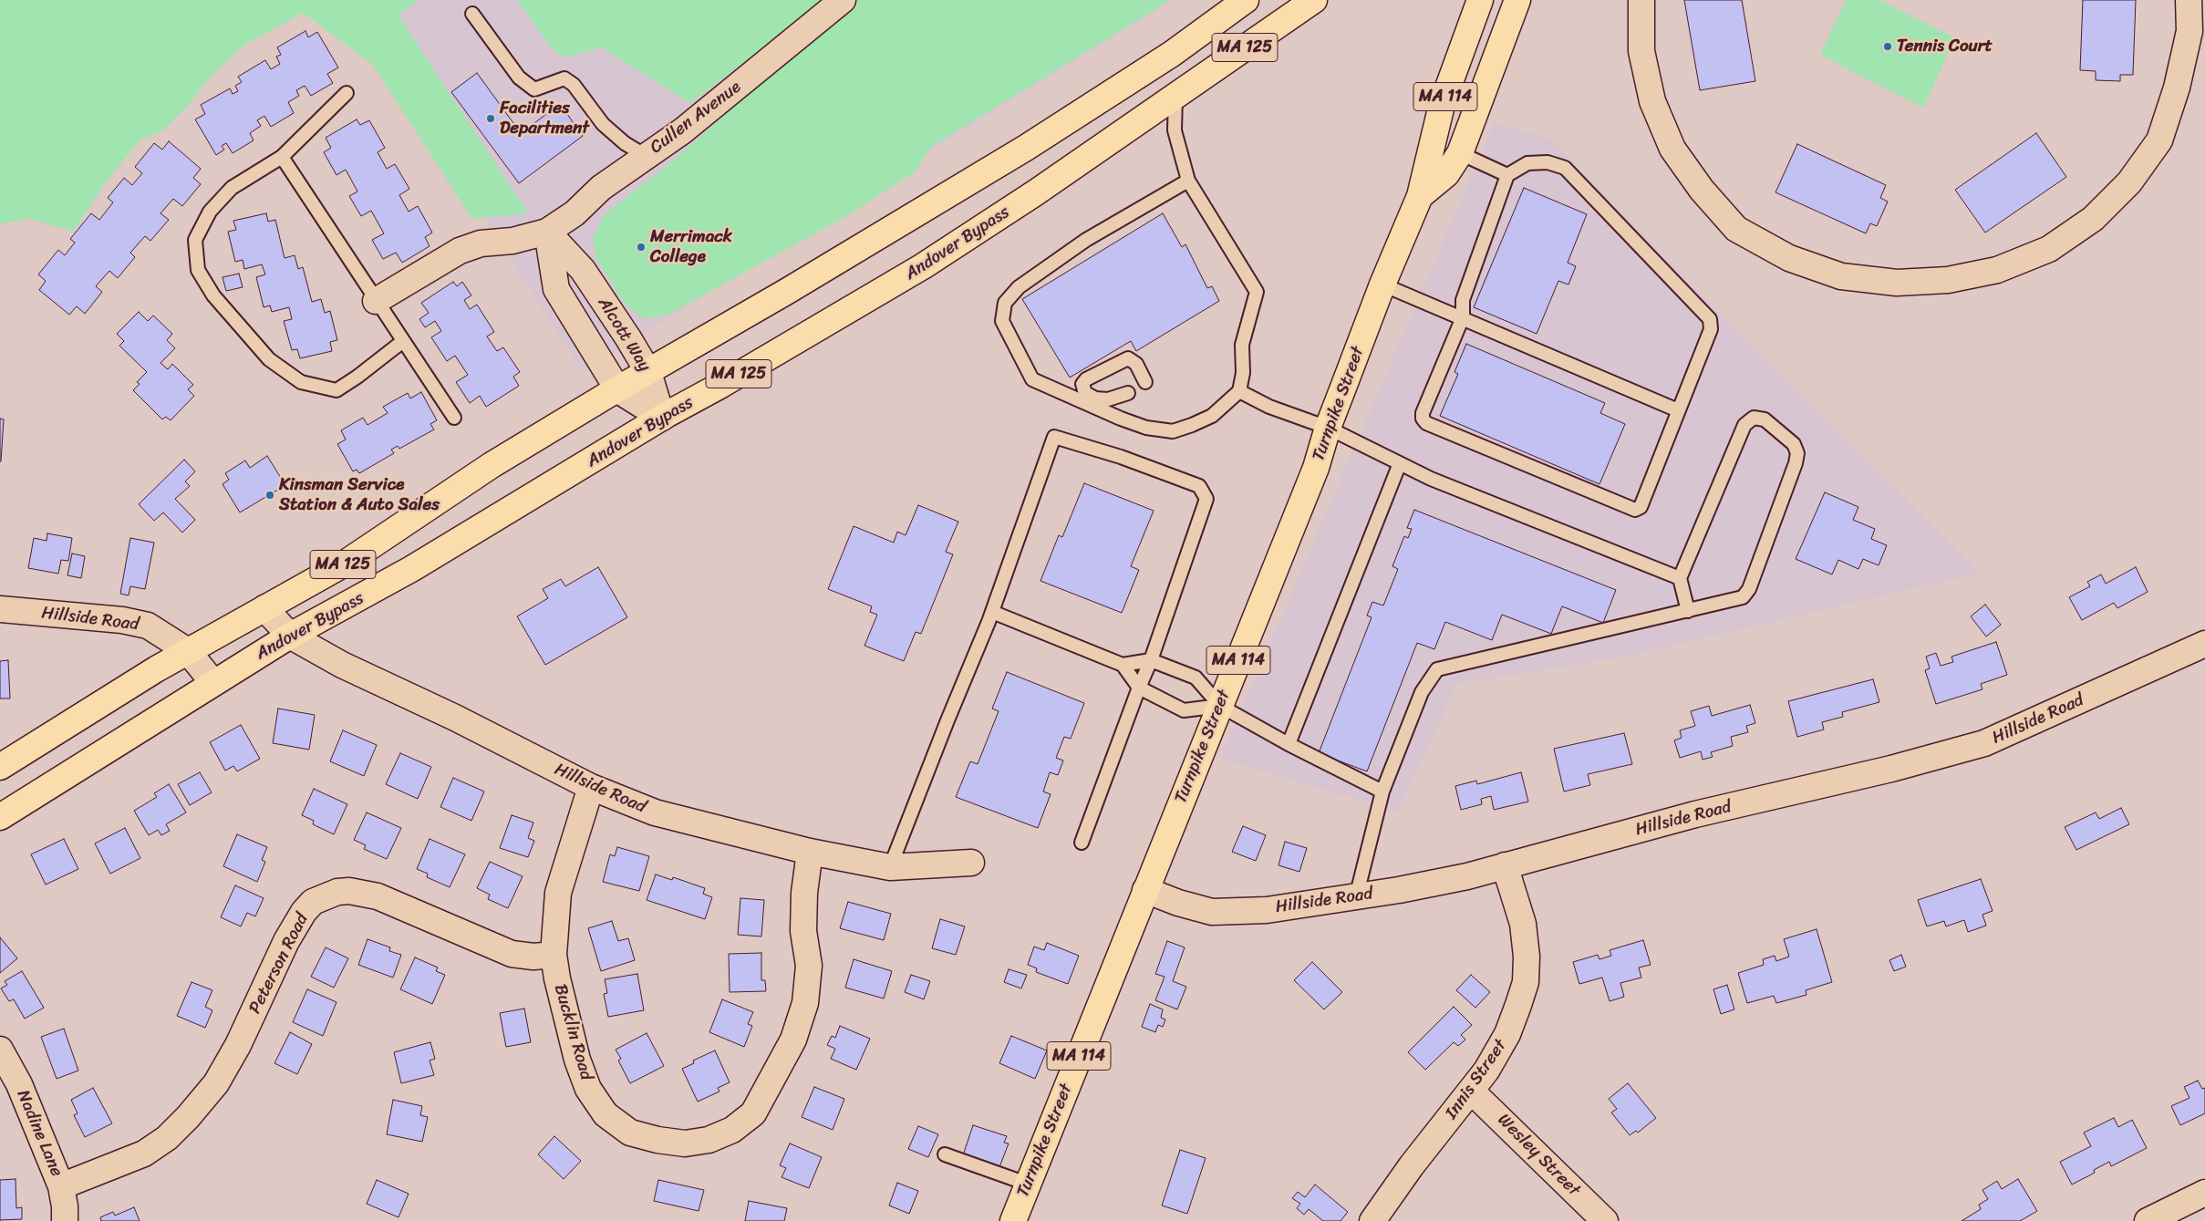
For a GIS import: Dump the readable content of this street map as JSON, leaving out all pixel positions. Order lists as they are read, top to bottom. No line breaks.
{"streets":{"main road":["MA 125","MA 114","Andover Bypass","Turnpike Street"],"street":["Cullen Avenue","Alcott Way","Hillside Road","Peterson Road","Bucklin Road","Innis Street","Nadine Lane","Wesley Street"]},"crossings":[["MA 125","Alcott Way"],["MA 125","Hillside Road"],["Cullen Avenue","Alcott Way"],["Andover Bypass","Alcott Way"],["Andover Bypass","Hillside Road"],["Turnpike Street","Hillside Road"],["Hillside Road","Bucklin Road"],["Hillside Road","Innis Street"],["Peterson Road","Bucklin Road"],["Peterson Road","Nadine Lane"],["Innis Street","Wesley Street"]],"places":["Tennis Court","Facilities Department","Merrimack College","Kinsman Service Station & Auto Sales"]}
